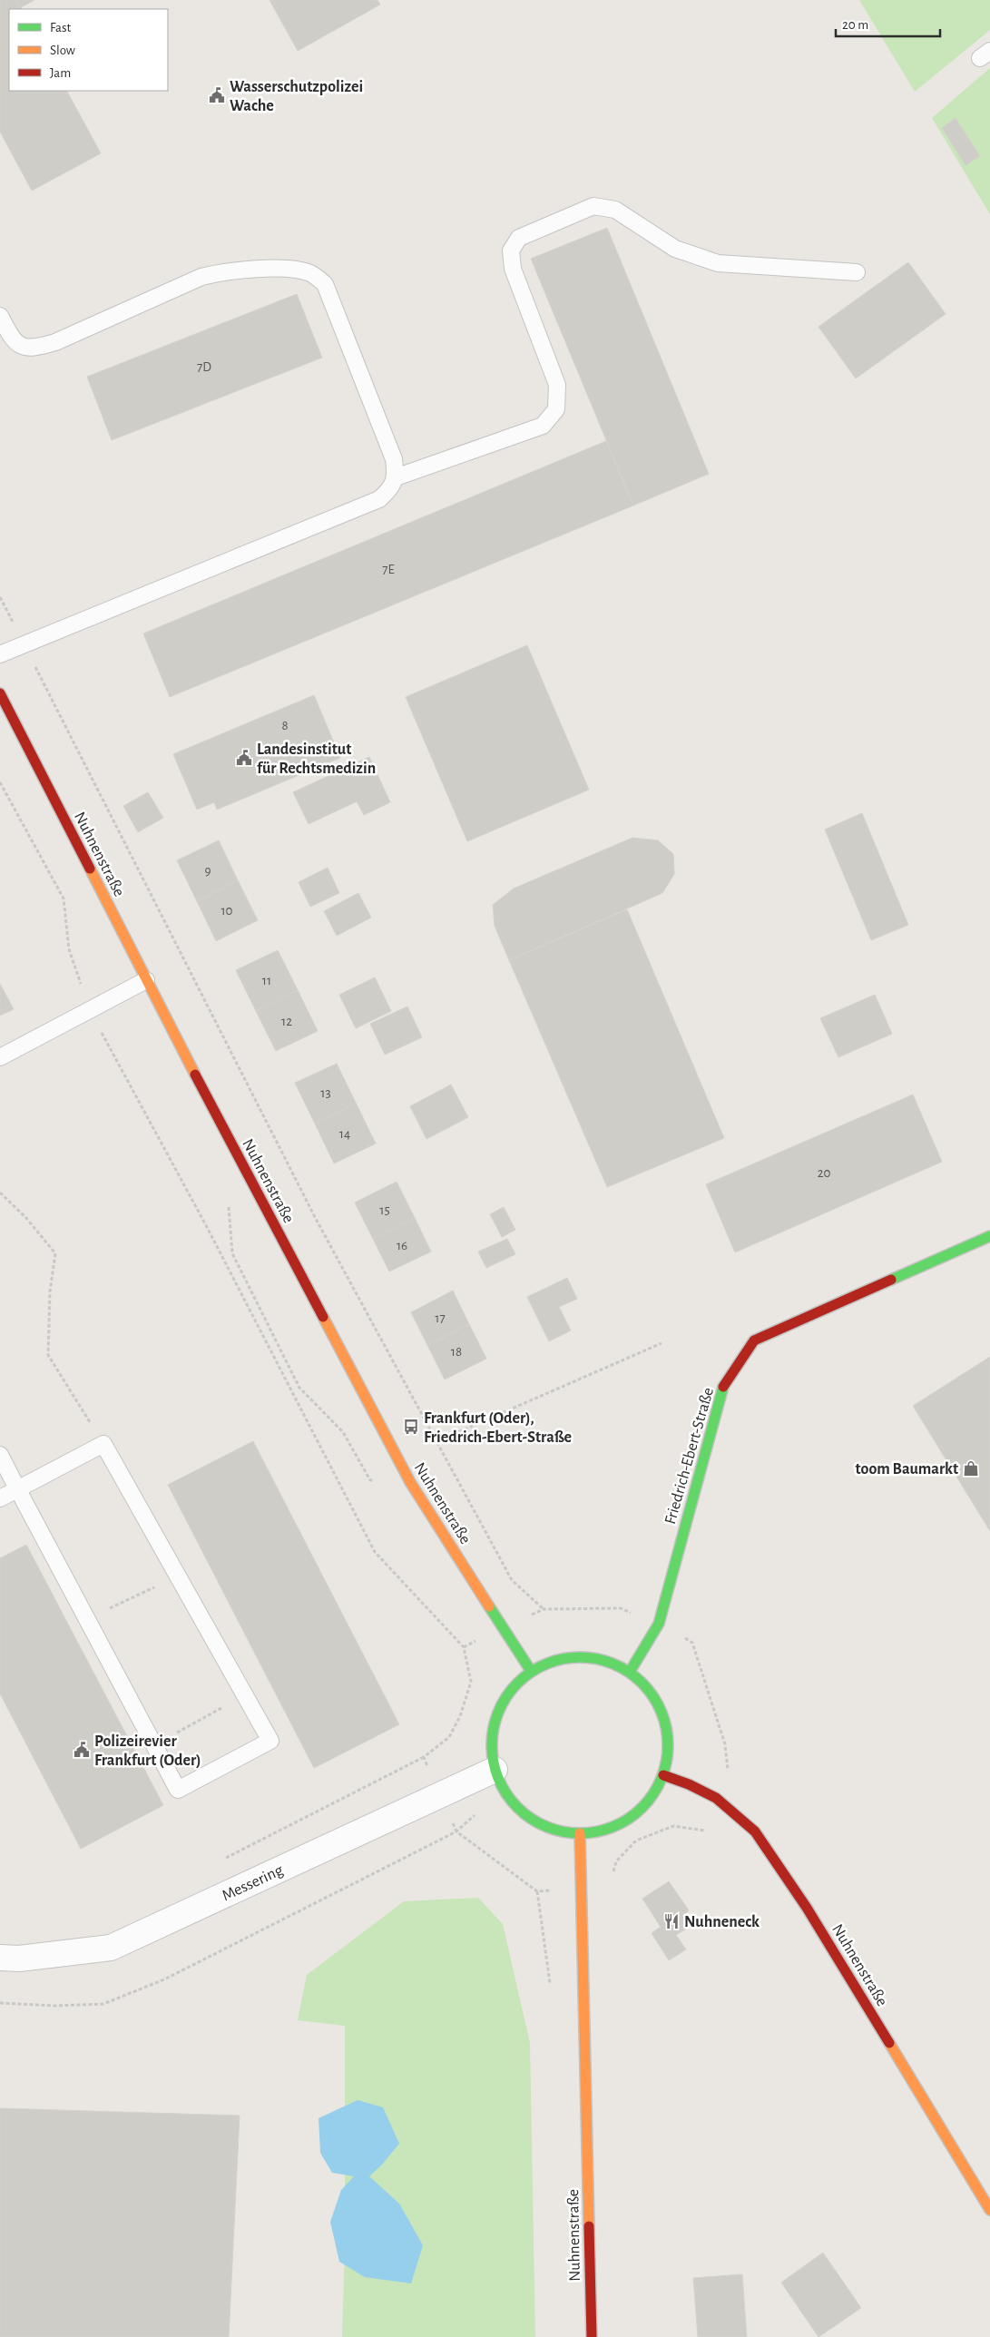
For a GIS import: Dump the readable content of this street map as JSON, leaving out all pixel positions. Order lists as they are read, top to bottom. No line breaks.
{"streets":{"main road":["Nuhnenstraße","Friedrich-Ebert-Straße"],"street":["Messering"]},"places":{"public building":["Wasserschutzpolizei Wache","Landesinstitut für Rechtsmedizin","Polizeirevier Frankfurt (Oder)"],"bus stop":["Frankfurt (Oder), Friedrich-Ebert-Straße"],"shop":["toom Baumarkt"],"restaurant":["Nuhneneck"]},"house_numbers":["7D","7E","8","9","10","11","12","13","14","20","15","16","17","18"],"legend":["Fast","Slow","Jam"],"scale_bar":"20 m"}
